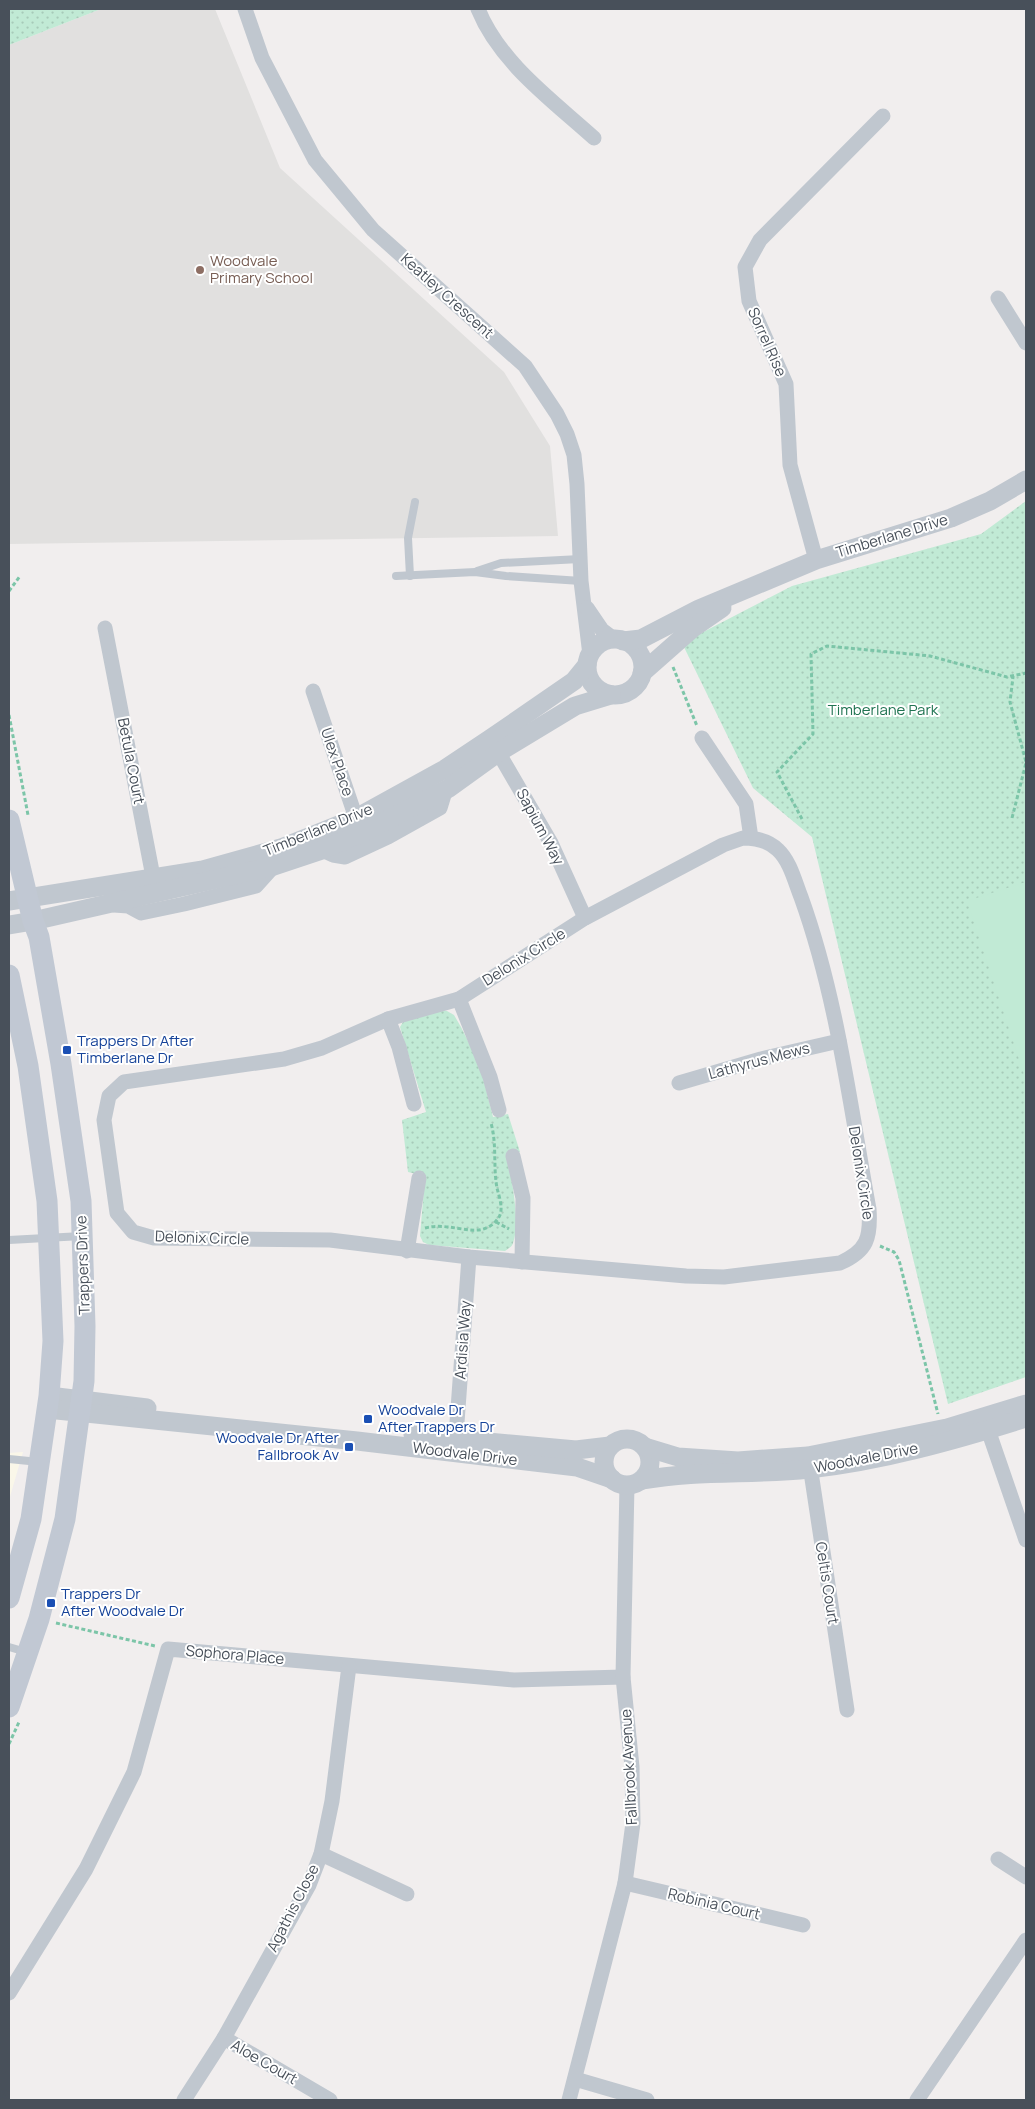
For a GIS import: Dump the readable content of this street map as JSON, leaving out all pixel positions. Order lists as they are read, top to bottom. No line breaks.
{"streets":{"main road":["Trappers Drive"],"street":["Keatley Crescent","Sorrel Rise","Timberlane Drive","Betula Court","Ulex Place","Sapium Way","Delonix Circle","Lathyrus Mews","Ardisia Way","Woodvale Drive","Celtis Court","Sophora Place","Fallbrook Avenue","Robinia Court","Agathis Close","Aloe Court"]},"crossings":[["Keatley Crescent","Timberlane Drive"],["Sorrel Rise","Timberlane Drive"],["Timberlane Drive","Betula Court"],["Timberlane Drive","Ulex Place"],["Timberlane Drive","Sapium Way"],["Timberlane Drive","Trappers Drive"],["Sapium Way","Delonix Circle"],["Delonix Circle","Lathyrus Mews"],["Delonix Circle","Ardisia Way"],["Trappers Drive","Woodvale Drive"],["Ardisia Way","Woodvale Drive"],["Woodvale Drive","Celtis Court"],["Woodvale Drive","Fallbrook Avenue"],["Sophora Place","Fallbrook Avenue"],["Sophora Place","Agathis Close"],["Fallbrook Avenue","Robinia Court"],["Agathis Close","Aloe Court"]],"parks":["Timberlane Park"],"places":{"other":["Woodvale Primary School"],"transit":["Trappers Dr After Timberlane Dr","Woodvale Dr After Trappers Dr","Woodvale Dr After Fallbrook Av","Trappers Dr After Woodvale Dr"]}}
